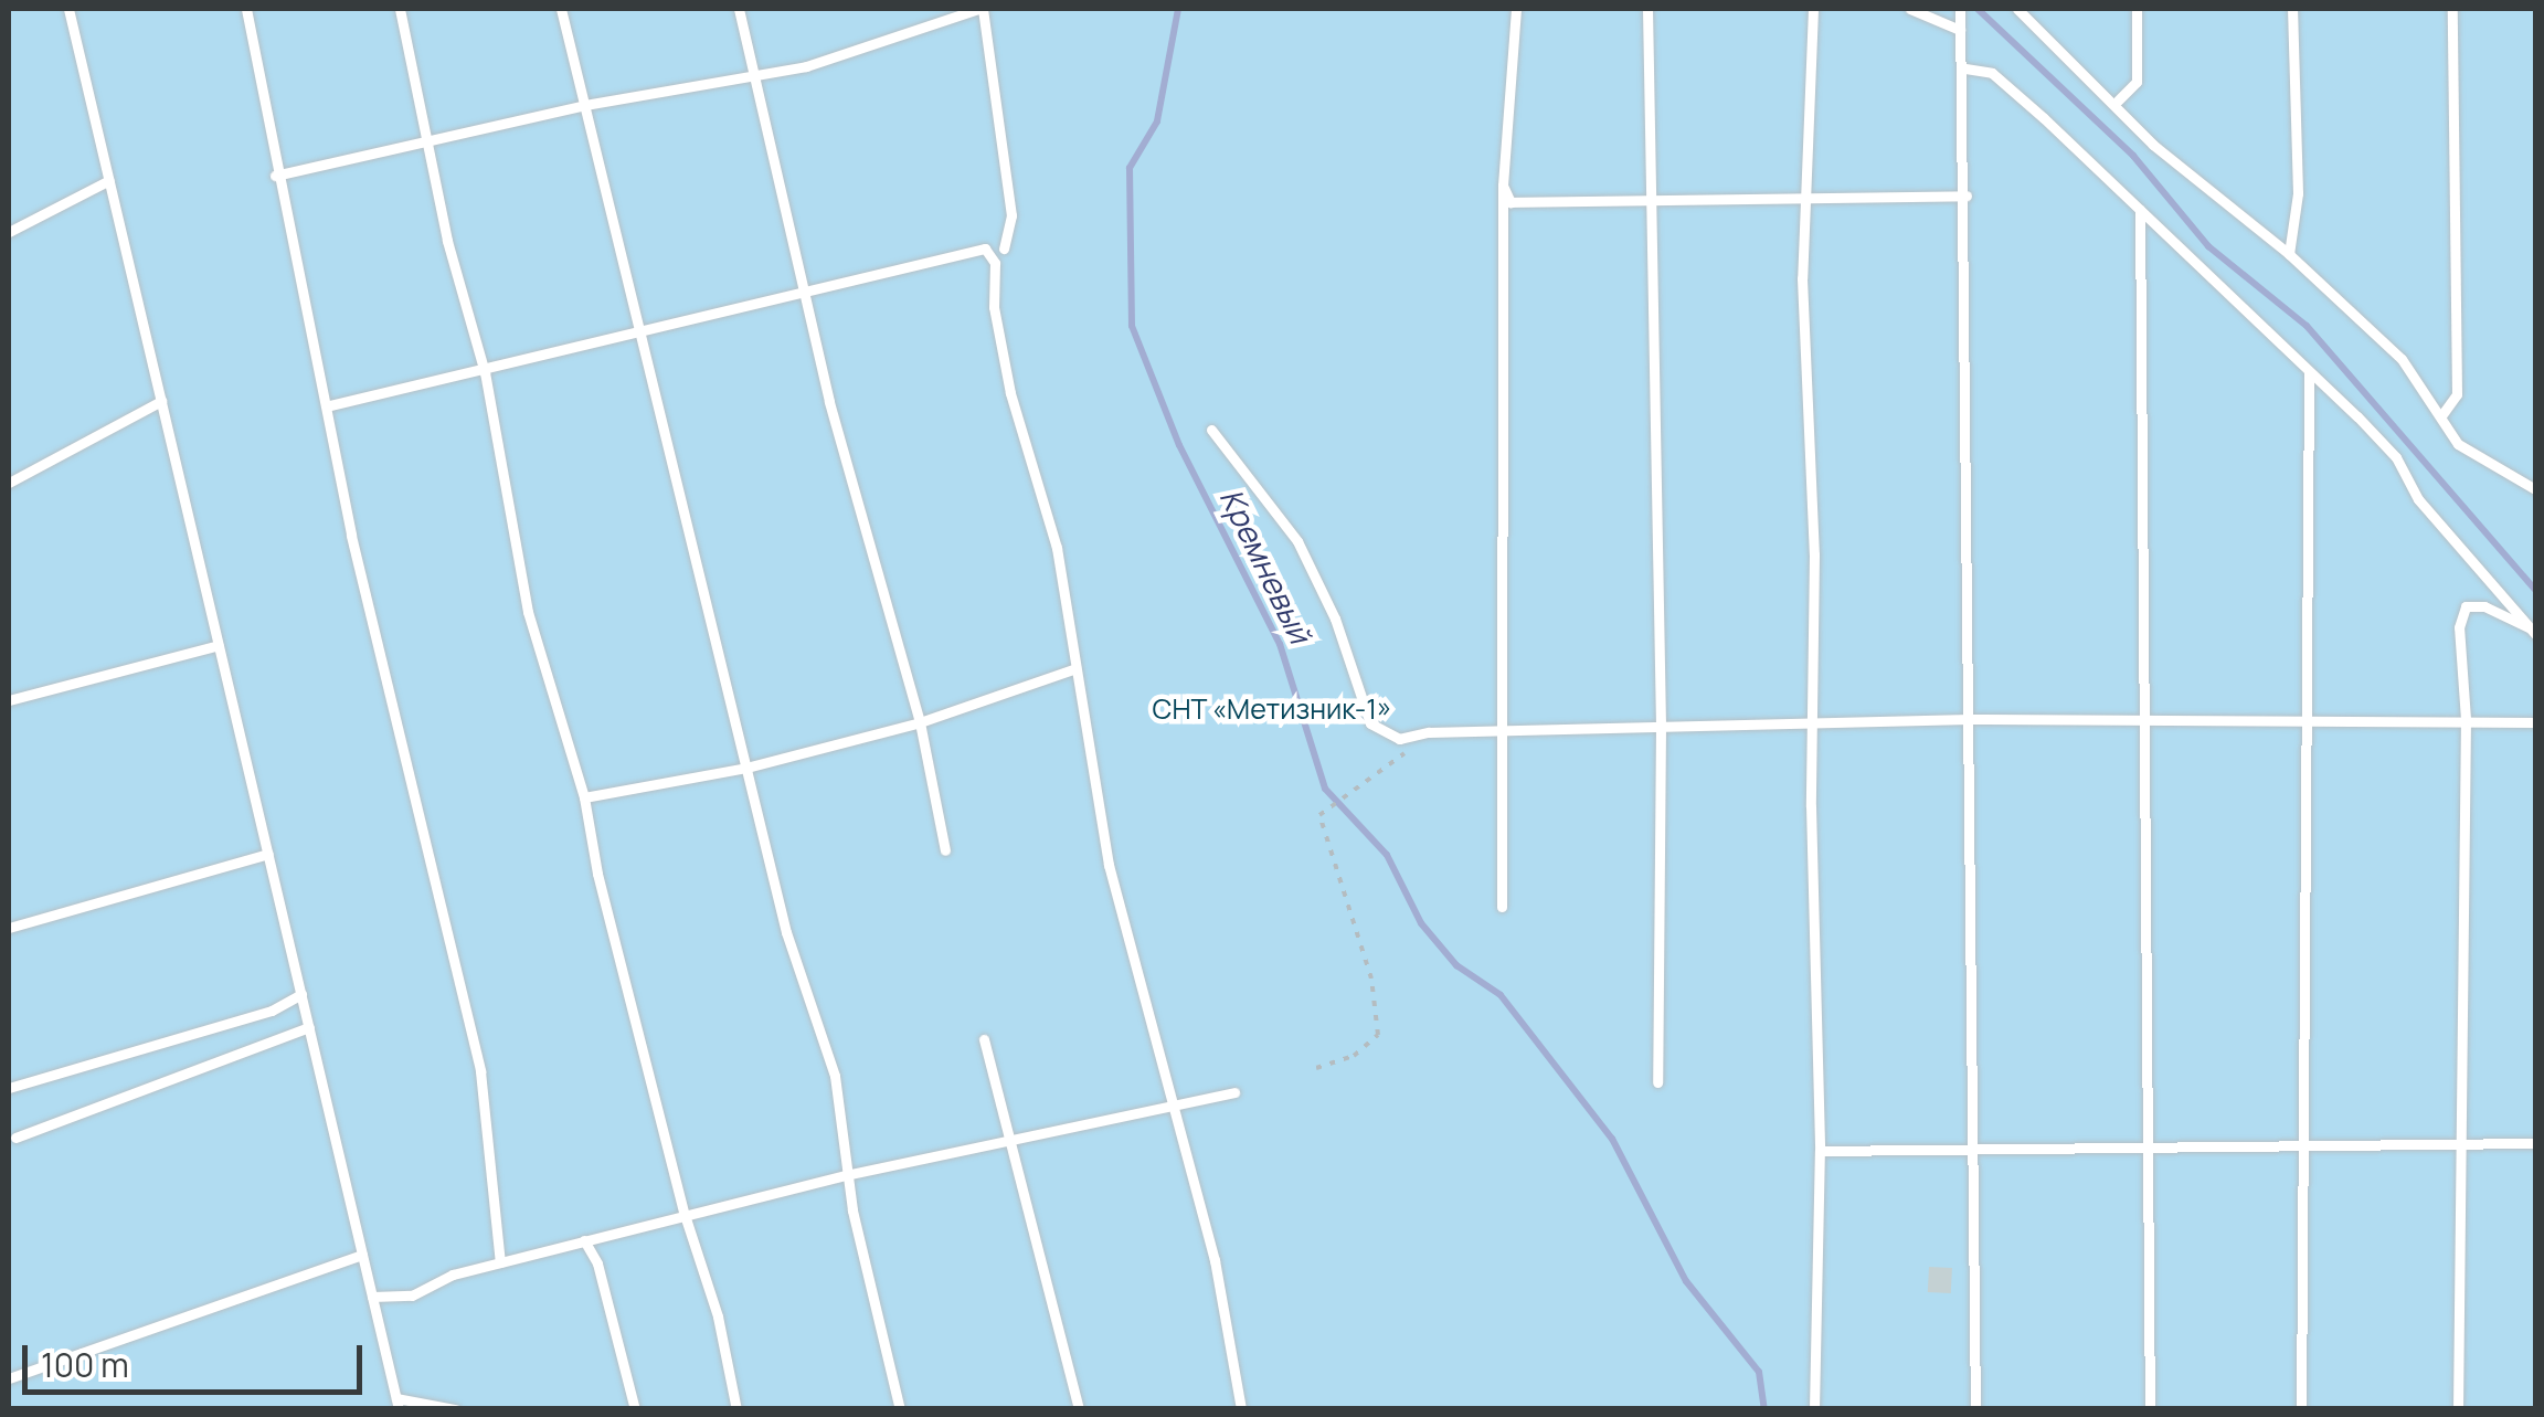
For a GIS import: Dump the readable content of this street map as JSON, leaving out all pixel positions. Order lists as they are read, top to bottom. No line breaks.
{"water":["Кремневый"],"parks":["СНТ «Метизник-1»"],"scale_bar":"100 m"}
